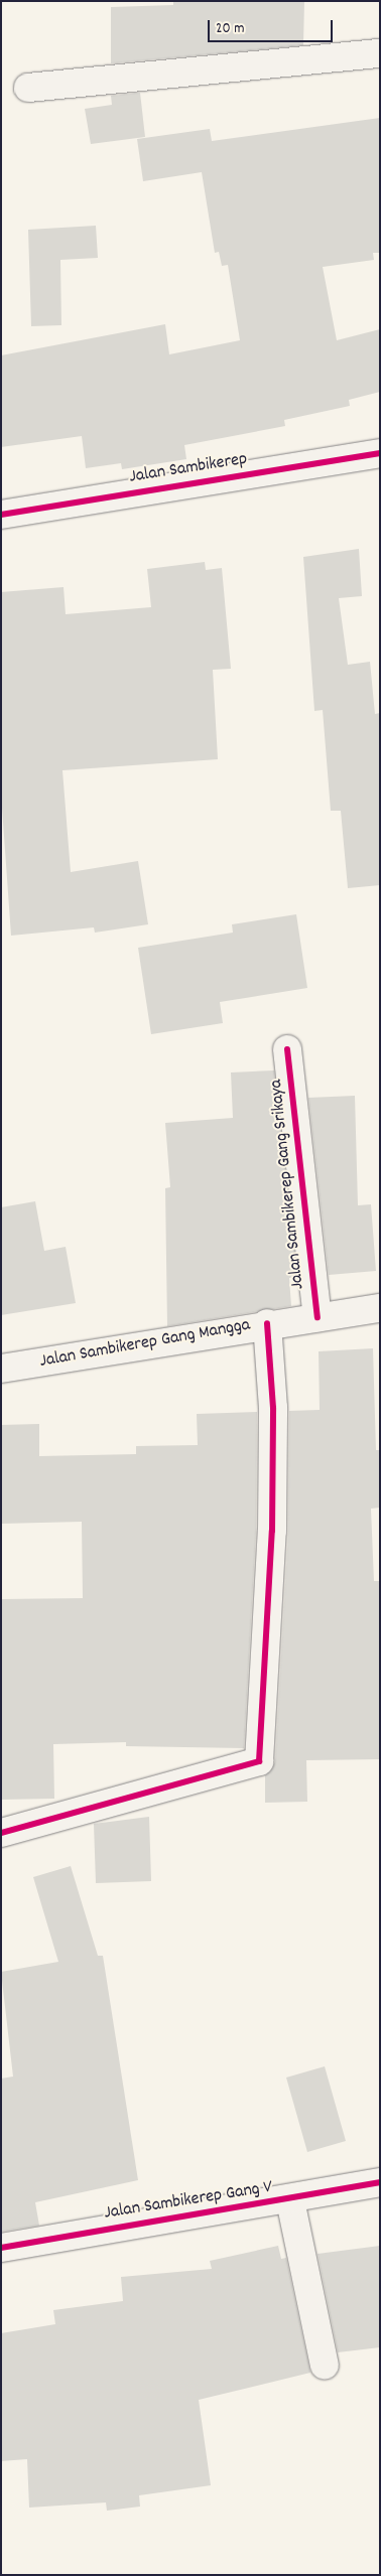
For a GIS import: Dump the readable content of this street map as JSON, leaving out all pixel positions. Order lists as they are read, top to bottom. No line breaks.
{"streets":{"street":["Jalan Sambikerep","Jalan Sambikerep Gang Srikaya","Jalan Sambikerep Gang Mangga","Jalan Sambikerep Gang V"]},"crossings":[["Jalan Sambikerep Gang Srikaya","Jalan Sambikerep Gang Mangga"]],"scale_bar":"20 m"}
